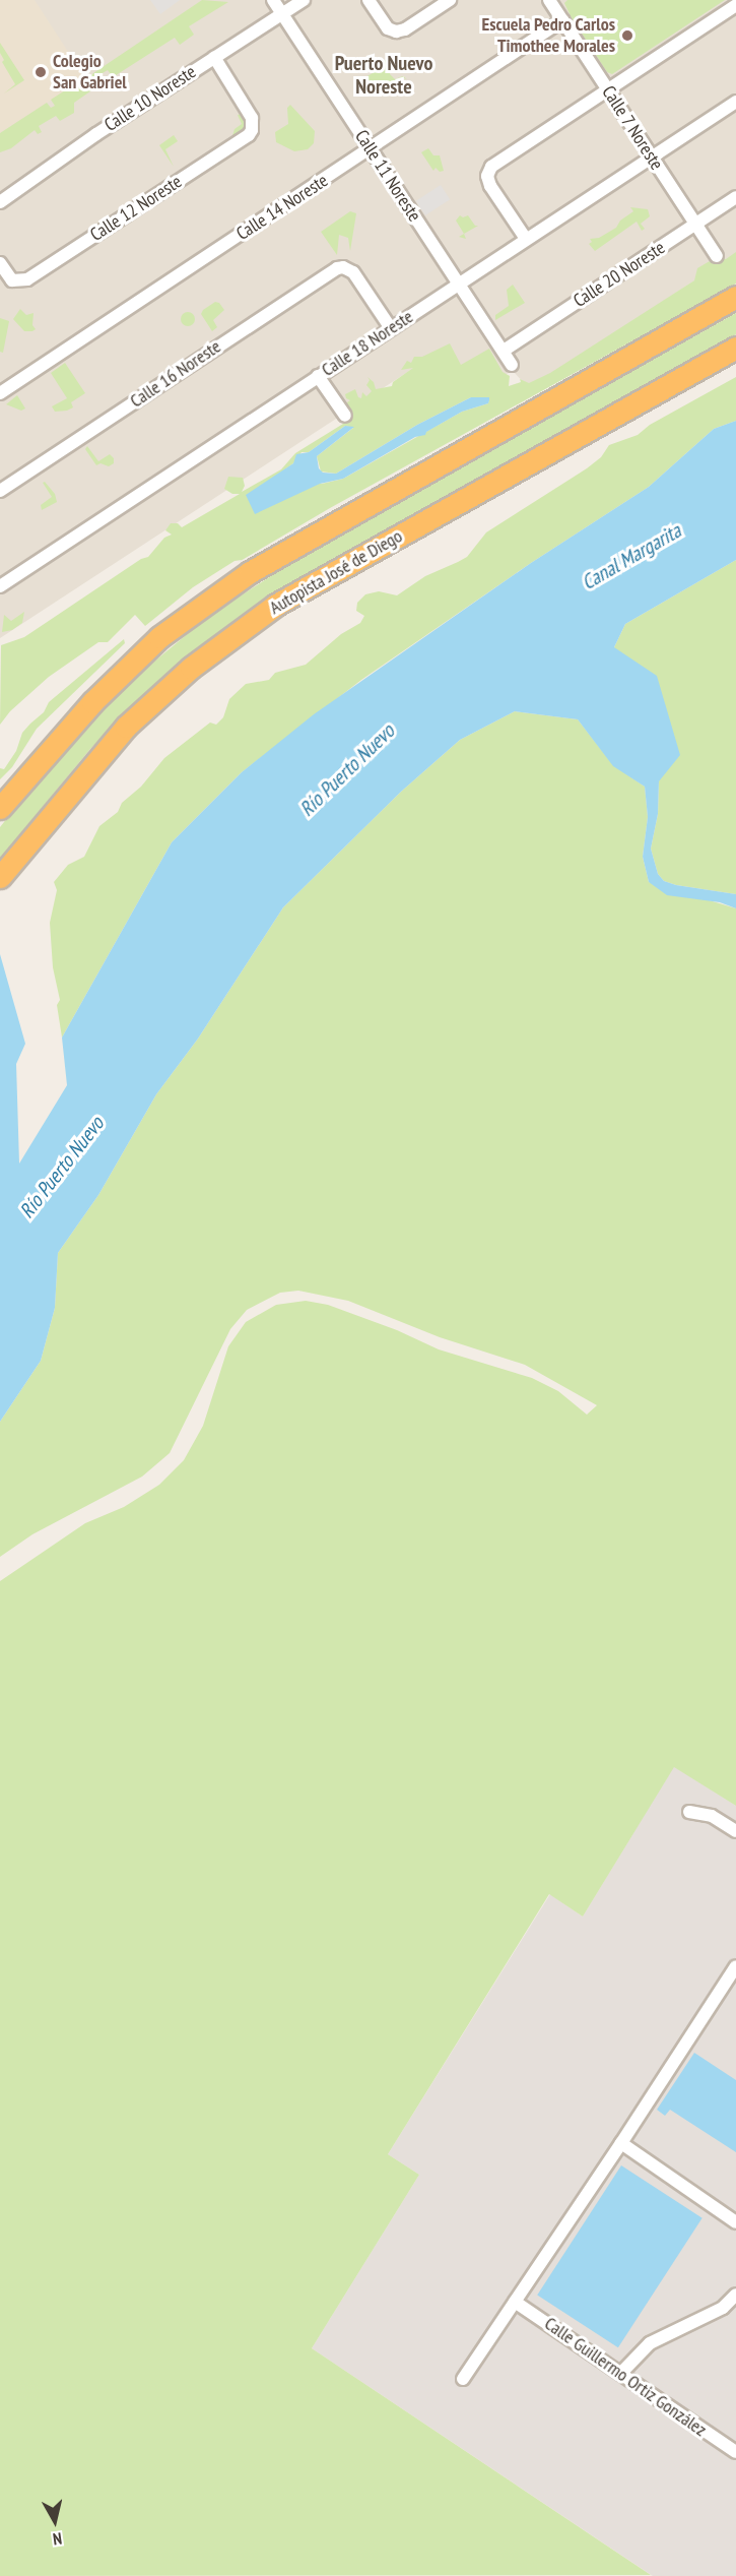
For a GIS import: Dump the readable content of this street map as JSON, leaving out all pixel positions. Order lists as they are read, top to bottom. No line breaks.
{"streets":{"highway":["Autopista José de Diego"],"street":["Calle 10 Noreste","Calle 7 Noreste","Calle 11 Noreste","Calle 14 Noreste","Calle 12 Noreste","Calle 20 Noreste","Calle 18 Noreste","Calle 16 Noreste","Calle Guillermo Ortiz González"]},"crossings":[["Calle 10 Noreste","Calle 11 Noreste"],["Calle 10 Noreste","Calle 12 Noreste"],["Calle 7 Noreste","Calle 14 Noreste"],["Calle 7 Noreste","Calle 20 Noreste"],["Calle 7 Noreste","Calle 18 Noreste"],["Calle 11 Noreste","Calle 14 Noreste"],["Calle 11 Noreste","Calle 20 Noreste"],["Calle 11 Noreste","Calle 18 Noreste"],["Calle 18 Noreste","Calle 16 Noreste"]],"districts":["Puerto Nuevo Noreste"],"water":["Canal Margarita","Río Puerto Nuevo"],"places":["Escuela Pedro Carlos Timothee Morales","Colegio San Gabriel"],"north":"bottom"}
